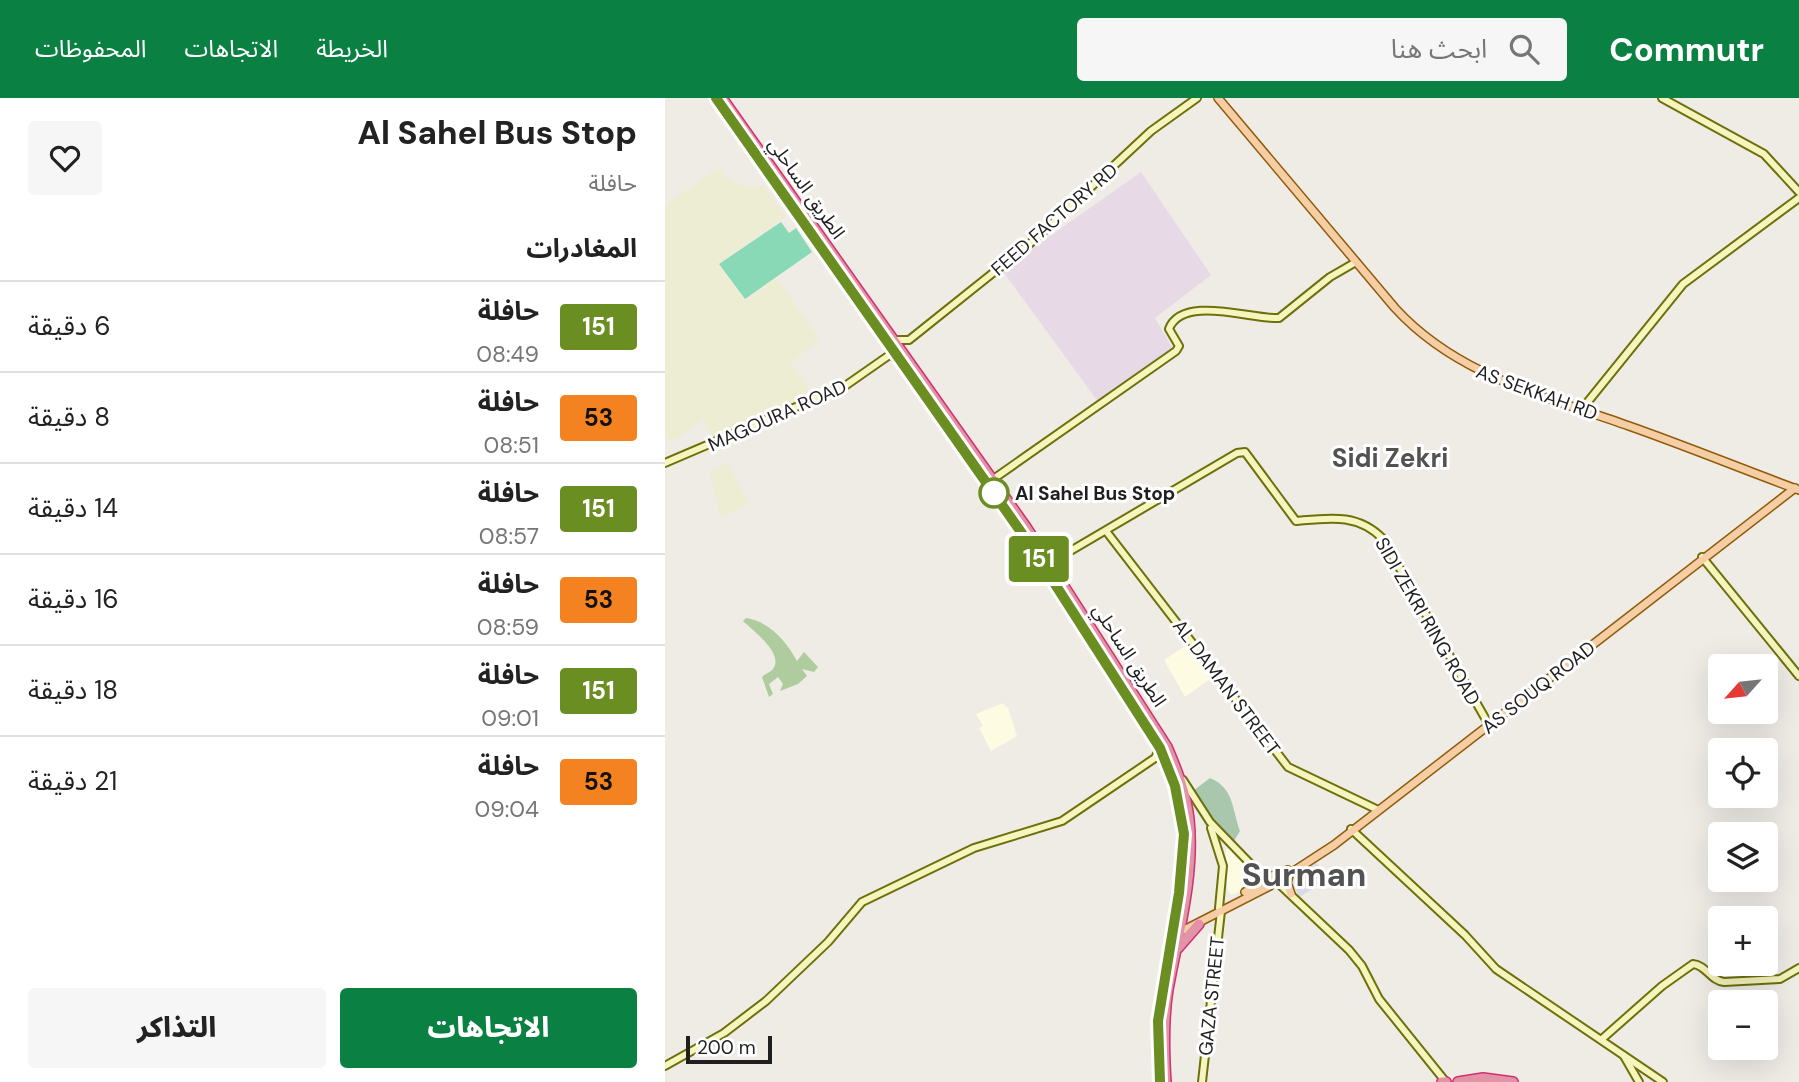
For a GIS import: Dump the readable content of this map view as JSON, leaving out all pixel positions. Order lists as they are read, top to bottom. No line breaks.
{"streets":{"highway":["الطريق الساحلي"],"main road":["AS SEKKAH RD","AS SOUQ ROAD"],"street":["FEED FACTORY RD","MAGOURA ROAD","SIDI ZEKRI RING ROAD","AL DAMAN STREET","GAZA STREET"]},"crossings":[["الطريق الساحلي","MAGOURA ROAD"],["الطريق الساحلي","SIDI ZEKRI RING ROAD"],["الطريق الساحلي","AS SOUQ ROAD"],["AS SEKKAH RD","AS SOUQ ROAD"],["SIDI ZEKRI RING ROAD","AL DAMAN STREET"],["SIDI ZEKRI RING ROAD","AS SOUQ ROAD"],["AL DAMAN STREET","AS SOUQ ROAD"],["AS SOUQ ROAD","GAZA STREET"]],"districts":["Sidi Zekri","Surman"],"places":["Al Sahel Bus Stop"],"lines":["bus line 151"],"scale_bar":"200 m","north":"bottom left","page":{"header":"Commutr","search":"ابحث هنا","nav":["الخريطة","الاتجاهات","المحفوظات"],"on_map":"151","heading":[["Al Sahel Bus Stop","حافلة"],"المغادرات"],"list":[{"mark":"151","name":"حافلة","note":"08:49","value":"6 دقيقة"},{"mark":"53","name":"حافلة","note":"08:51","value":"8 دقيقة"},{"mark":"151","name":"حافلة","note":"08:57","value":"14 دقيقة"},{"mark":"53","name":"حافلة","note":"08:59","value":"16 دقيقة"},{"mark":"151","name":"حافلة","note":"09:01","value":"18 دقيقة"},{"mark":"53","name":"حافلة","note":"09:04","value":"21 دقيقة"}],"map_buttons":["+","−"],"buttons":["الاتجاهات","التذاكر"],"scale":"200 m"}}
